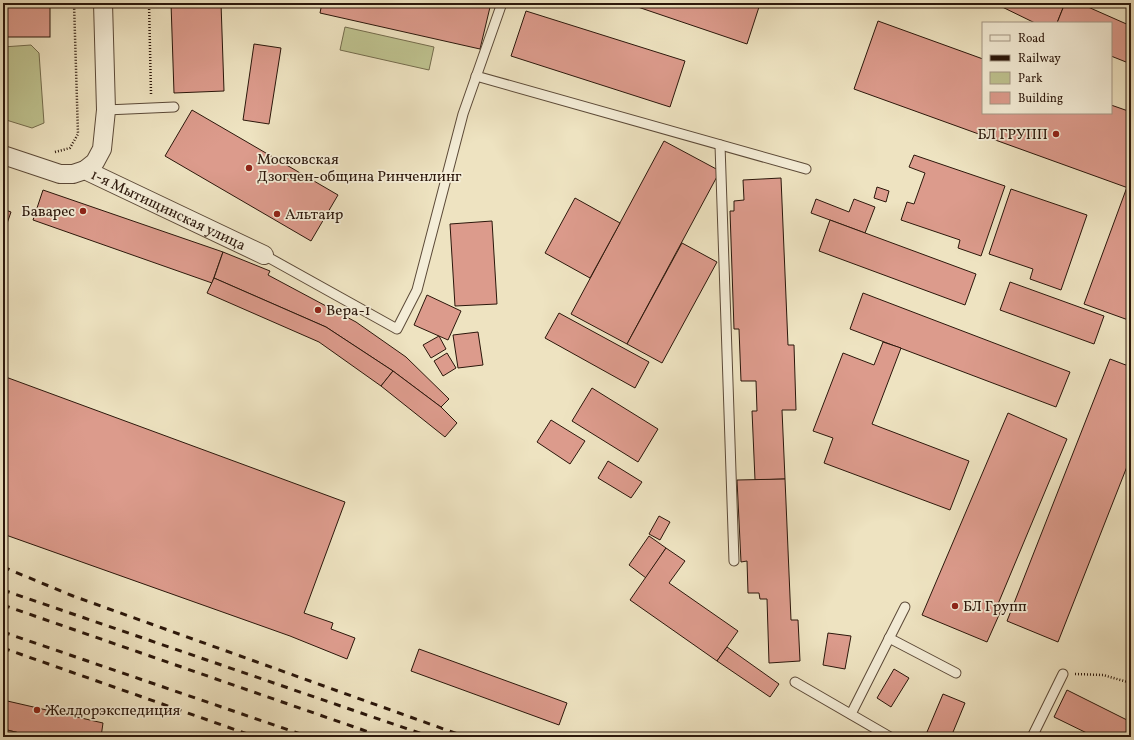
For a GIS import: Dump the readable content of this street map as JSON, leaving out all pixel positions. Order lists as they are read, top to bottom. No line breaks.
{"streets":{"street":["1-я Мытищинская улица"]},"places":["БЛ ГРУПП","Московская Дзогчен-община Ринченлинг","Баварес","Альтаир","Вера-1","БЛ Групп","Желдорэкспедиция"],"legend":["Road","Railway","Park","Building"]}
